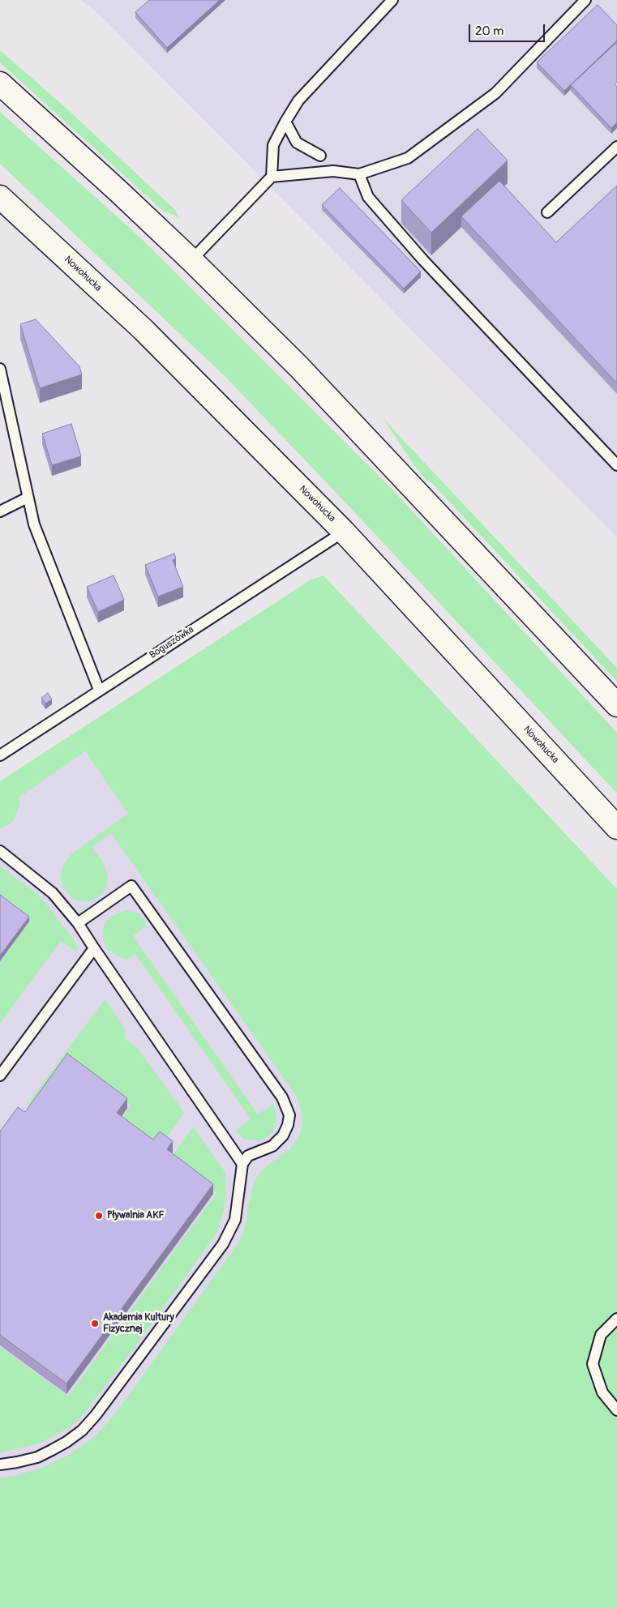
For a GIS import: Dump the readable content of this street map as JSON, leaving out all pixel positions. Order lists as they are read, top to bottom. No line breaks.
{"streets":{"main road":["Nowohucka"],"lane":["Boguszówka"]},"crossings":[["Nowohucka","Boguszówka"]],"places":["Pływalnia AKF","Akademia Kultury Fizycznej"],"scale_bar":"20 m"}
